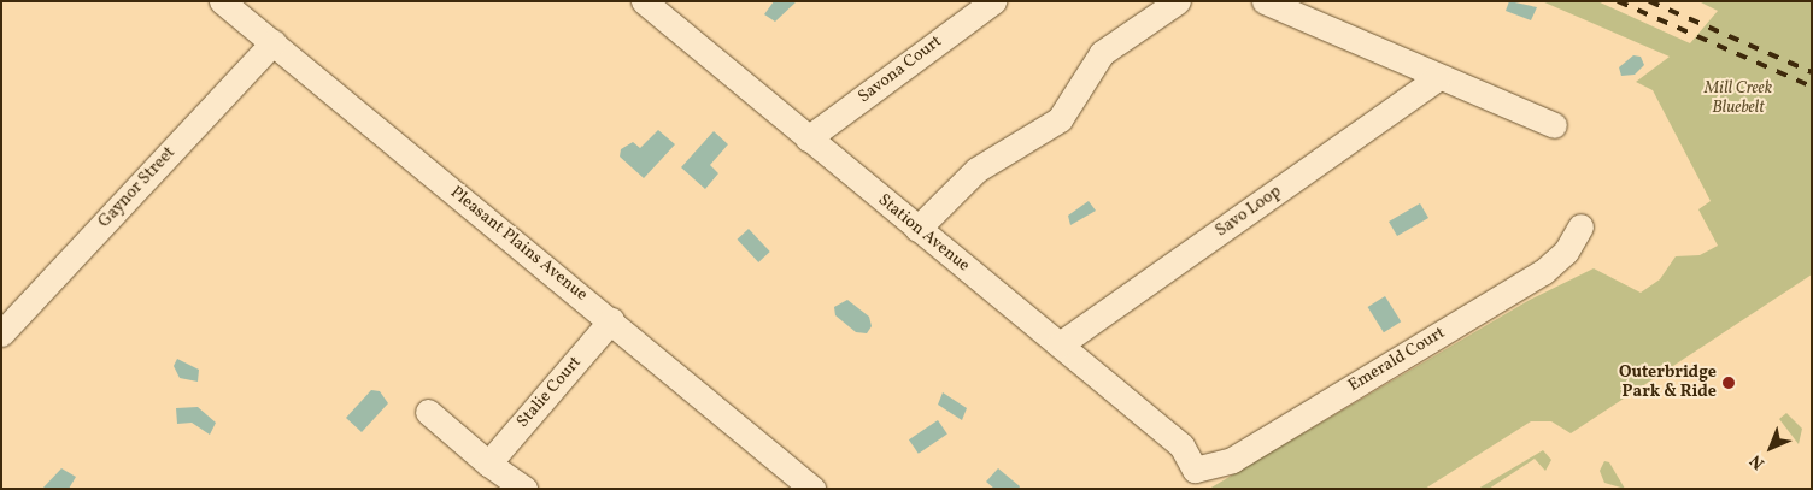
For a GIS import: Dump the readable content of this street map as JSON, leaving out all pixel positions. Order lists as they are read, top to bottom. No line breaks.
{"streets":{"street":["Savona Court","Gaynor Street","Savo Loop","Station Avenue","Pleasant Plains Avenue","Emerald Court","Stalie Court"]},"crossings":[["Savona Court","Station Avenue"],["Gaynor Street","Pleasant Plains Avenue"],["Savo Loop","Station Avenue"],["Station Avenue","Emerald Court"],["Pleasant Plains Avenue","Stalie Court"]],"parks":["Mill Creek Bluebelt"],"places":["Outerbridge Park & Ride"],"north":"bottom left"}
